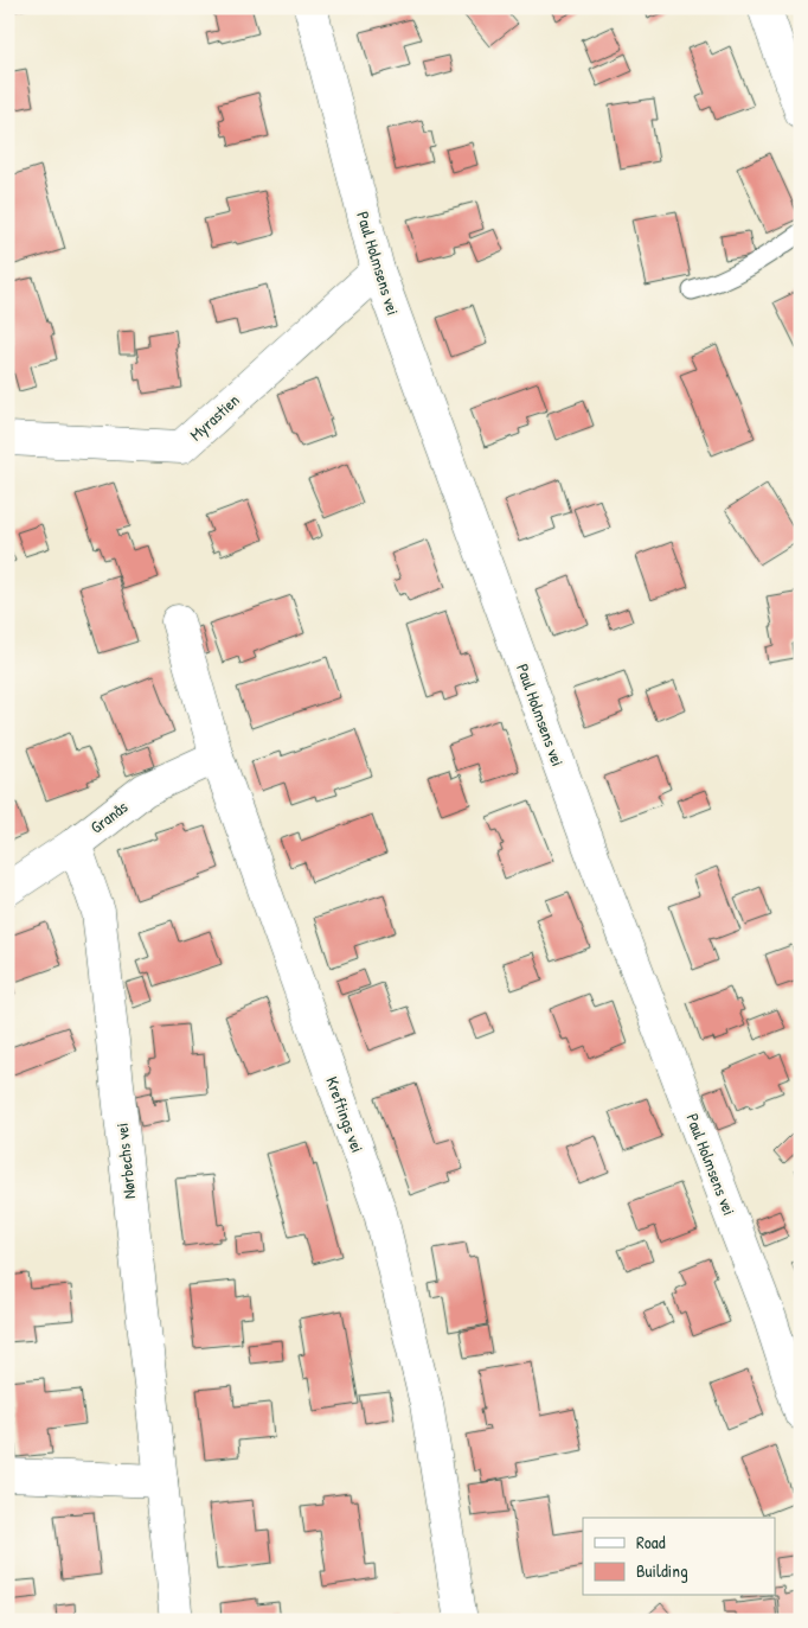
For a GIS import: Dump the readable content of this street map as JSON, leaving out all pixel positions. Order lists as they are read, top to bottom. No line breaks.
{"streets":{"street":["Paul Holmsens vei","Myrastien","Granås","Kreftings vei","Nørbechs vei"]},"crossings":[["Paul Holmsens vei","Myrastien"],["Granås","Kreftings vei"],["Granås","Nørbechs vei"]],"legend":["Road","Building"]}
